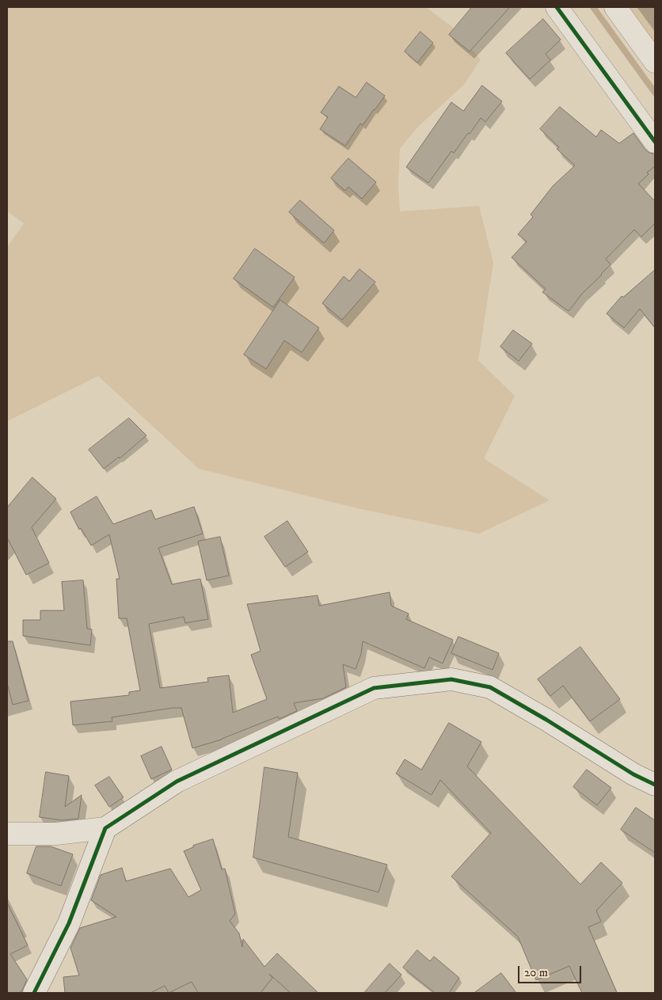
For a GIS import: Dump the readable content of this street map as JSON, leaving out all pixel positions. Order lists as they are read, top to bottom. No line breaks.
{"scale_bar":"20 m"}
